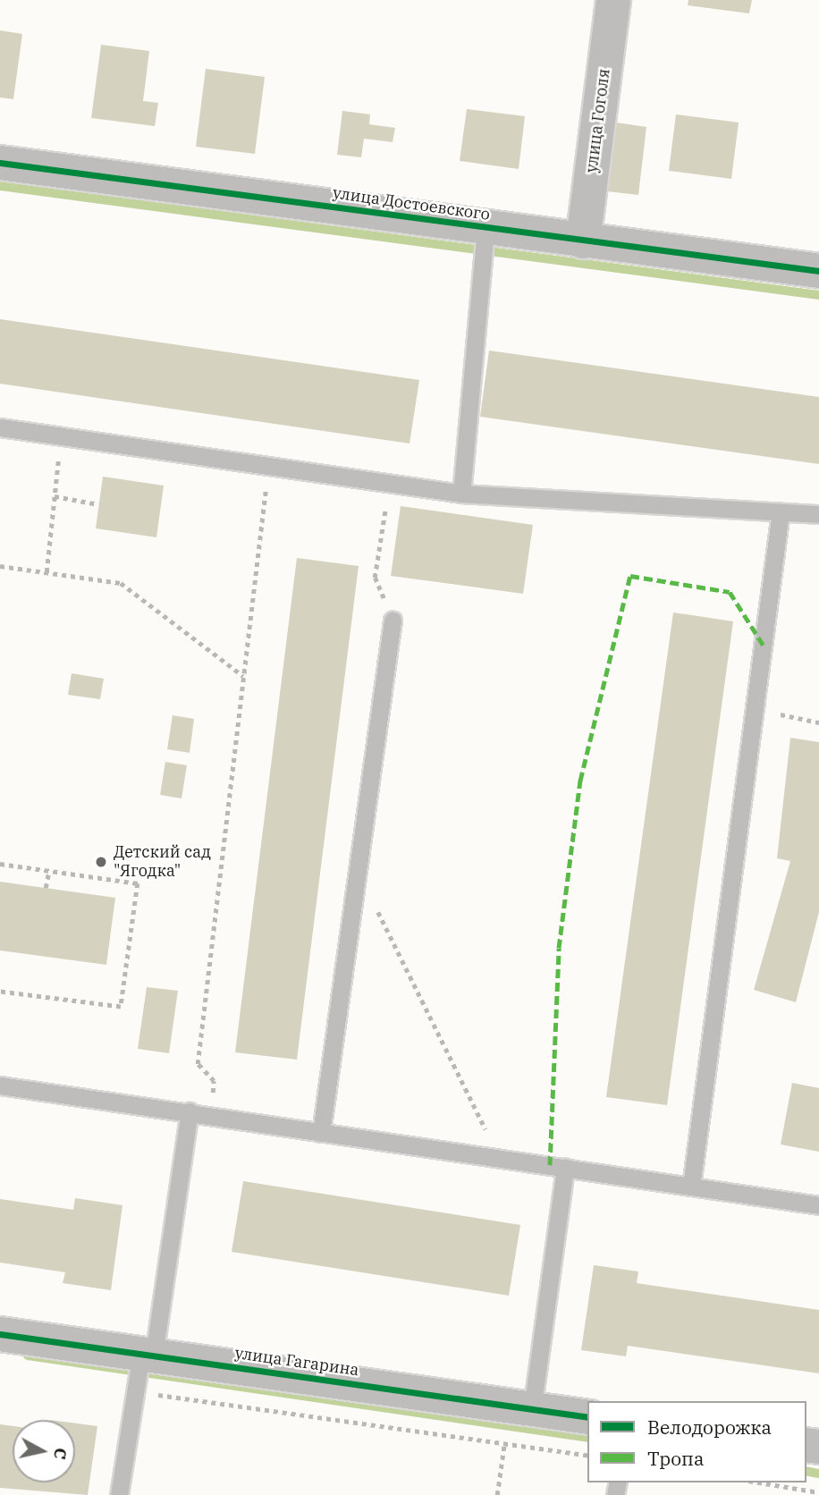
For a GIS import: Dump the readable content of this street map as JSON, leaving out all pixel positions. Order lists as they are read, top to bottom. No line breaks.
{"streets":{"street":["улица Гоголя","улица Достоевского","улица Гагарина"]},"crossings":[["улица Гоголя","улица Достоевского"]],"places":["Детский сад \"Ягодка\""],"legend":["Велодорожка","Тропа"],"north":"right"}
